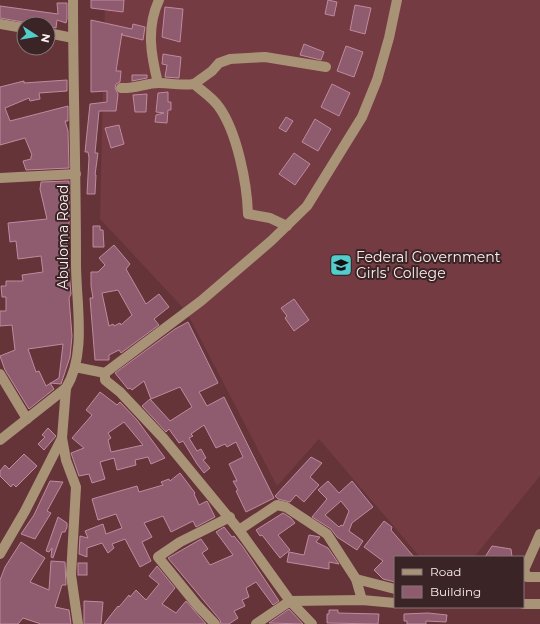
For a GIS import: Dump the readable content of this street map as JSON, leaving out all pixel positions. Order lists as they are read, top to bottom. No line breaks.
{"streets":{"street":["Abuloma Road"]},"places":{"school or university":["Federal Government Girls' College"]},"legend":["Road","Building"],"north":"right"}
